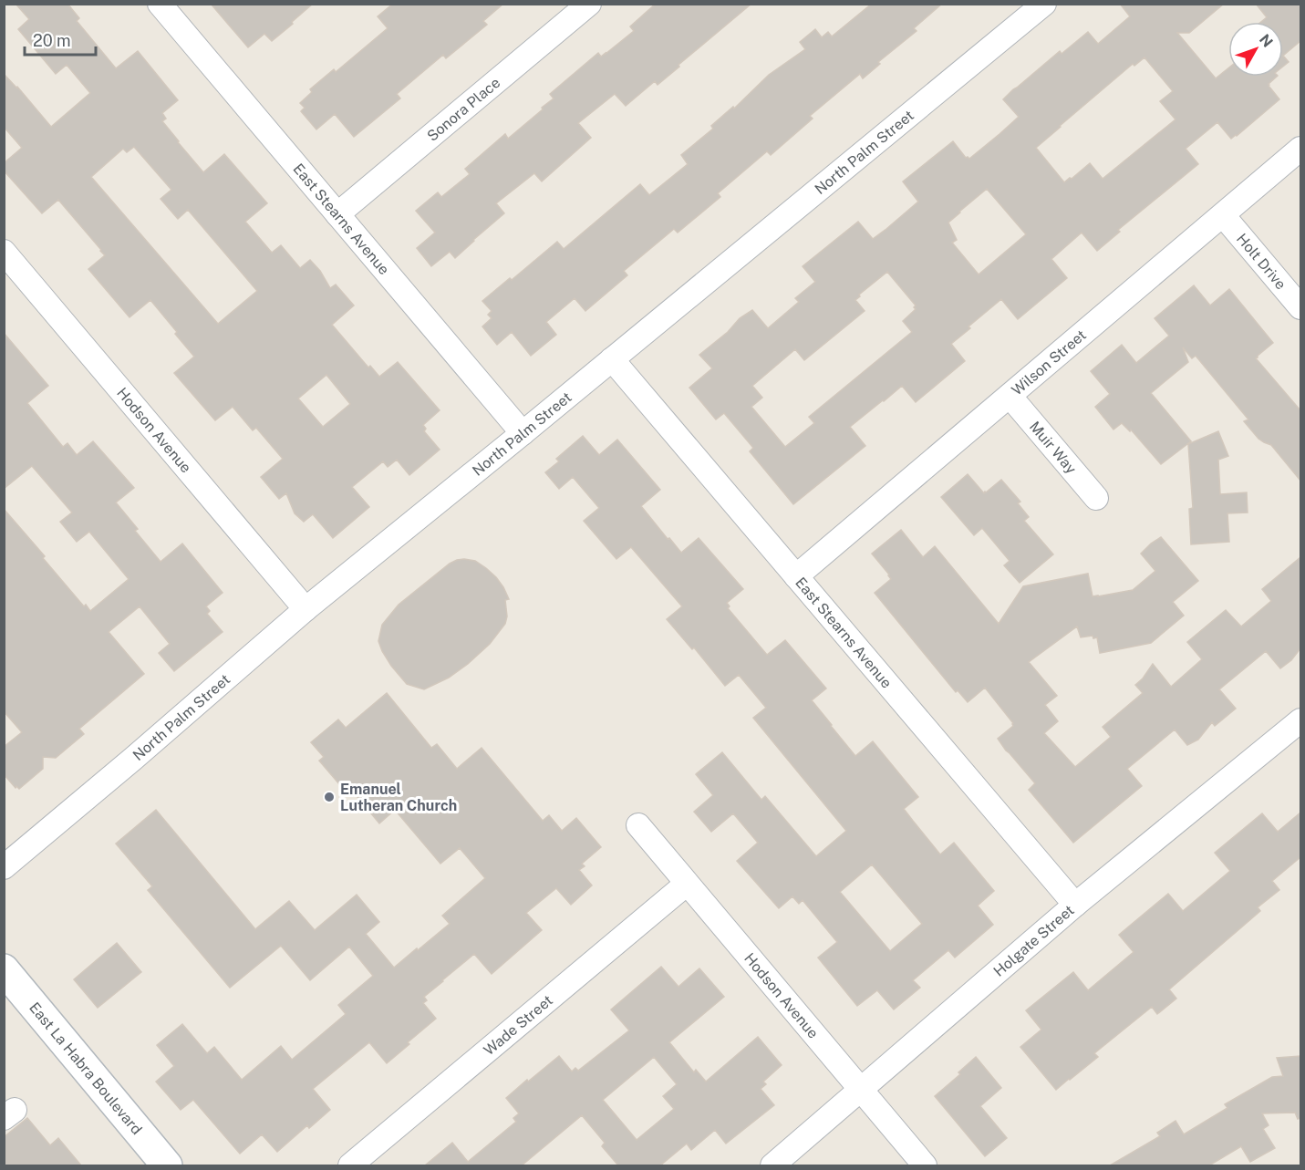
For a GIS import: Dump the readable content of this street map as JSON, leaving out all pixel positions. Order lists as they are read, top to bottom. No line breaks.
{"streets":{"main road":["East La Habra Boulevard"],"street":["Sonora Place","North Palm Street","East Stearns Avenue","Holt Drive","Wilson Street","Hodson Avenue","Muir Way","Holgate Street","Wade Street"]},"crossings":[["Sonora Place","East Stearns Avenue"],["North Palm Street","East Stearns Avenue"],["North Palm Street","Hodson Avenue"],["East Stearns Avenue","Wilson Street"],["East Stearns Avenue","Holgate Street"],["Holt Drive","Wilson Street"],["Wilson Street","Muir Way"],["Hodson Avenue","Holgate Street"],["Hodson Avenue","Wade Street"]],"places":["Emanuel Lutheran Church"],"scale_bar":"20 m","north":"top right"}
